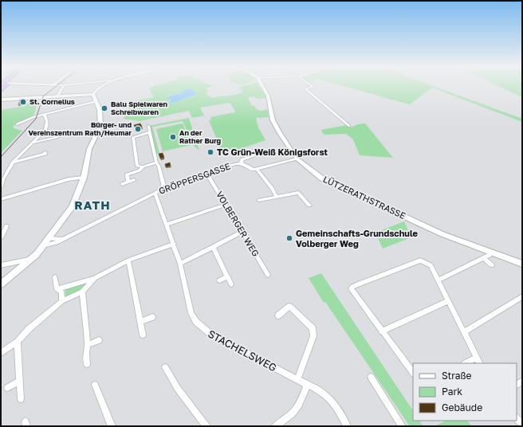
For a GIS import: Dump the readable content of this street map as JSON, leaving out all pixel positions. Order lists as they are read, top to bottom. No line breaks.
{"streets":{"main road":["LÜTZERATHSTRASSE"],"street":["GRÖPPERSGASSE","VOLBERGER WEG","STACHELSWEG"]},"crossings":[["GRÖPPERSGASSE","VOLBERGER WEG"],["GRÖPPERSGASSE","STACHELSWEG"]],"districts":["RATH"],"places":["St. Cornelius","Balu Spielwaren Schreibwaren","Bürger- und Vereinszentrum Rath/Heumar","An der Rather Burg","TC Grün-Weiß Königsforst","Gemeinschafts-Grundschule Volberger Weg"],"legend":["Straße","Park","Gebäude"]}
